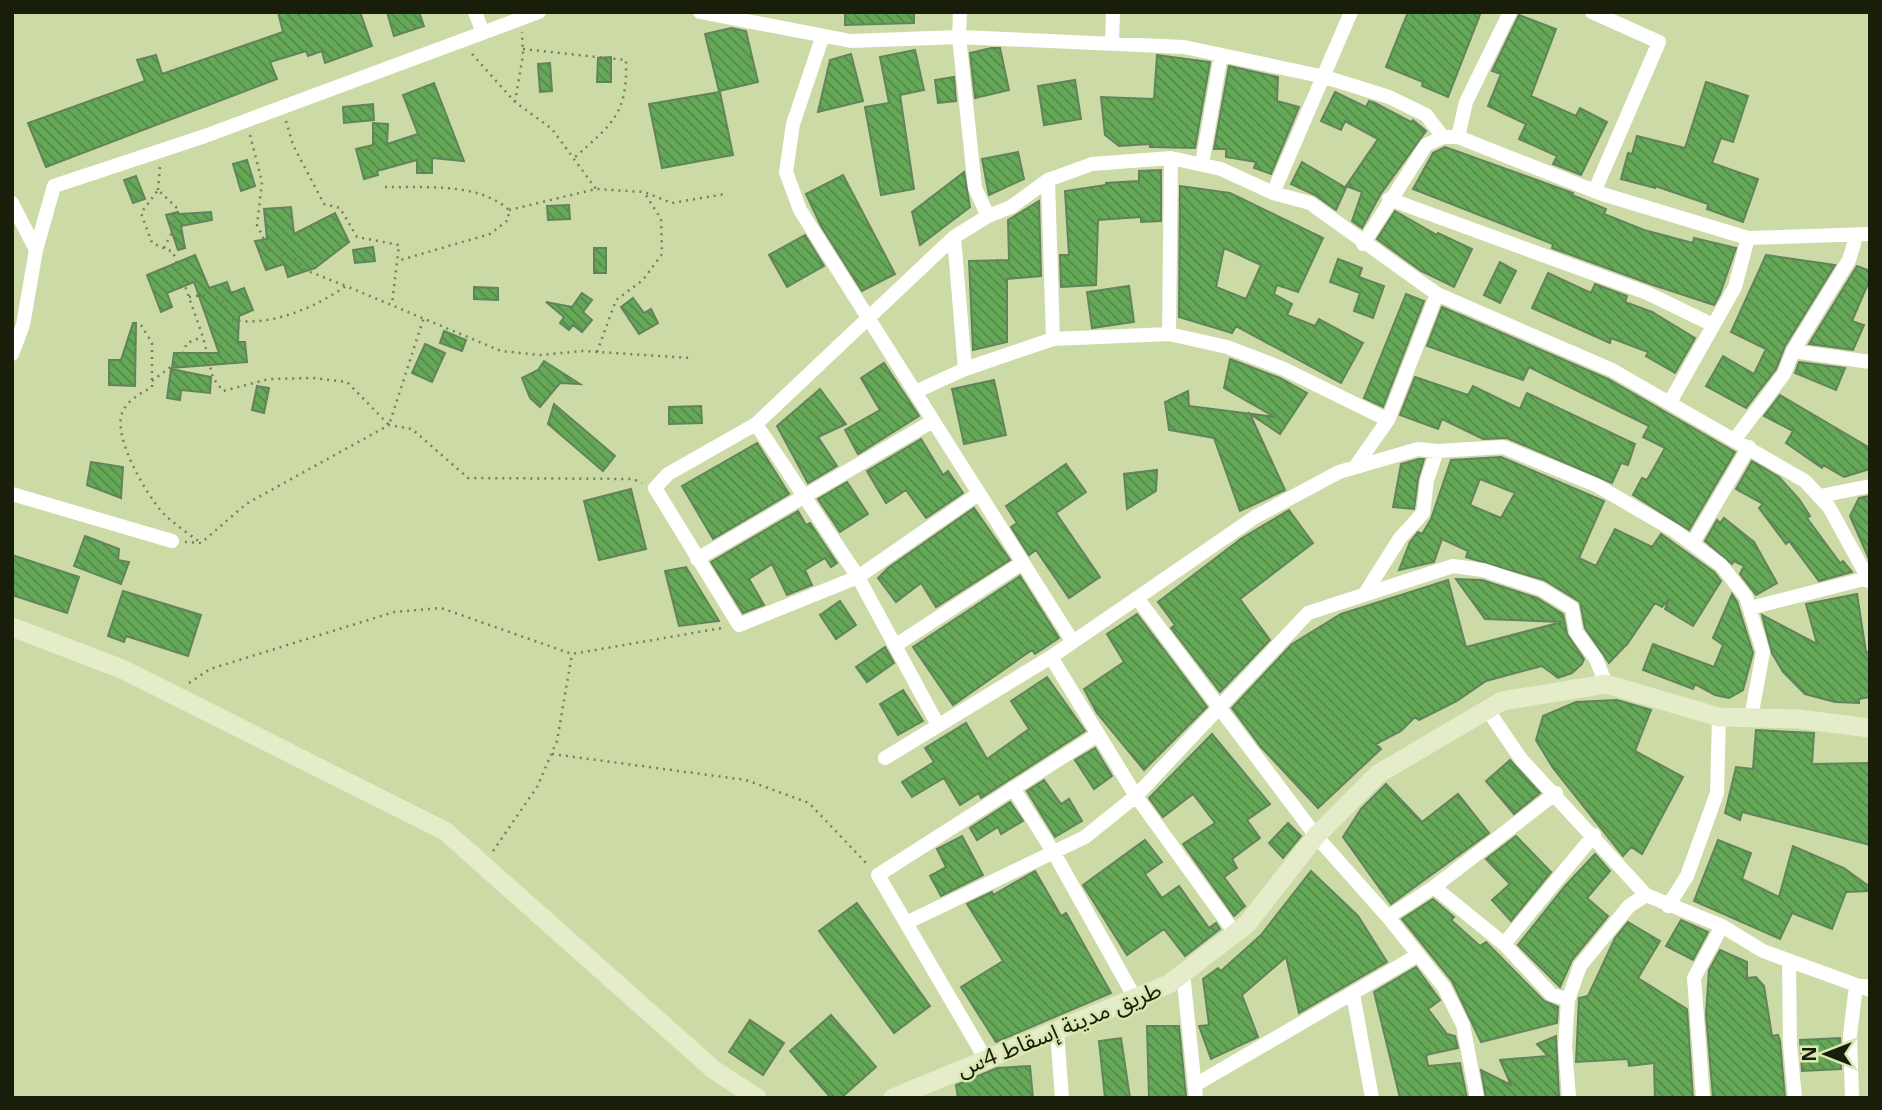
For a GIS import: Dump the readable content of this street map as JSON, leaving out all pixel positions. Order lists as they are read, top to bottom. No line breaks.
{"streets":{"street":["طريق مدينة إسقاط 4س"]},"north":"left"}
